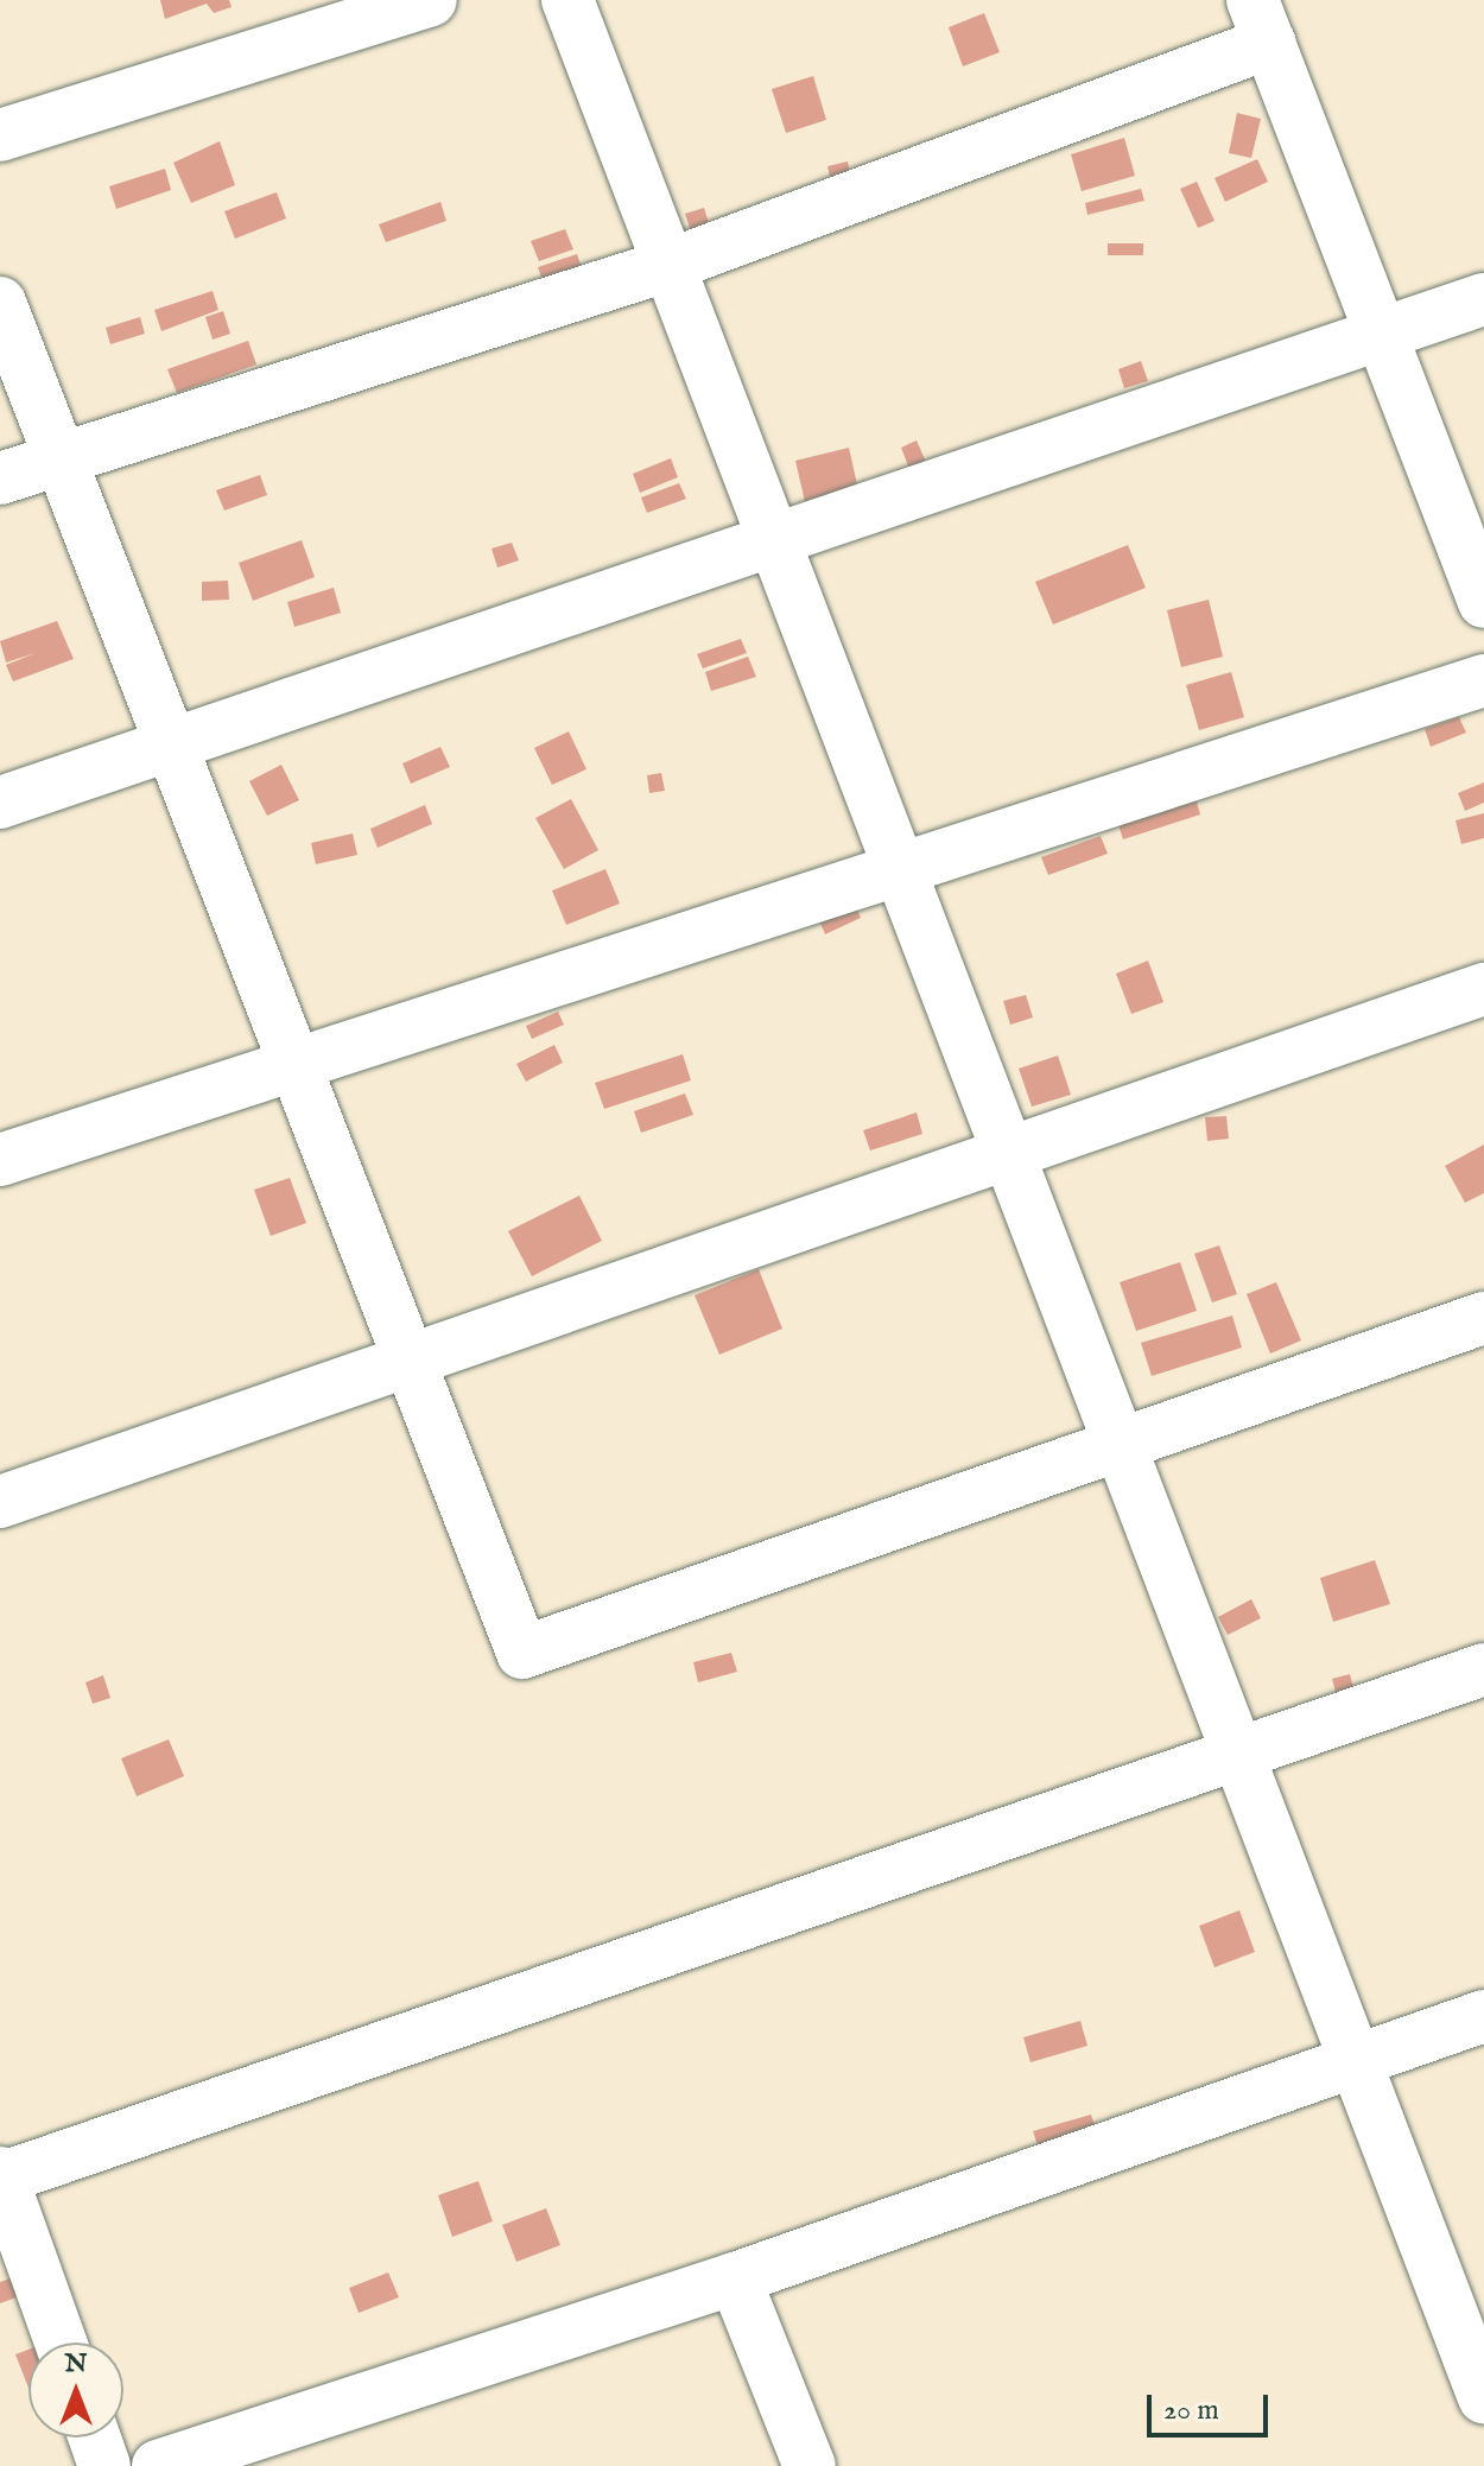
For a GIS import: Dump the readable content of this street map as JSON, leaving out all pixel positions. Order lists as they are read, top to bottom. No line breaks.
{"scale_bar":"20 m","north":"top"}
